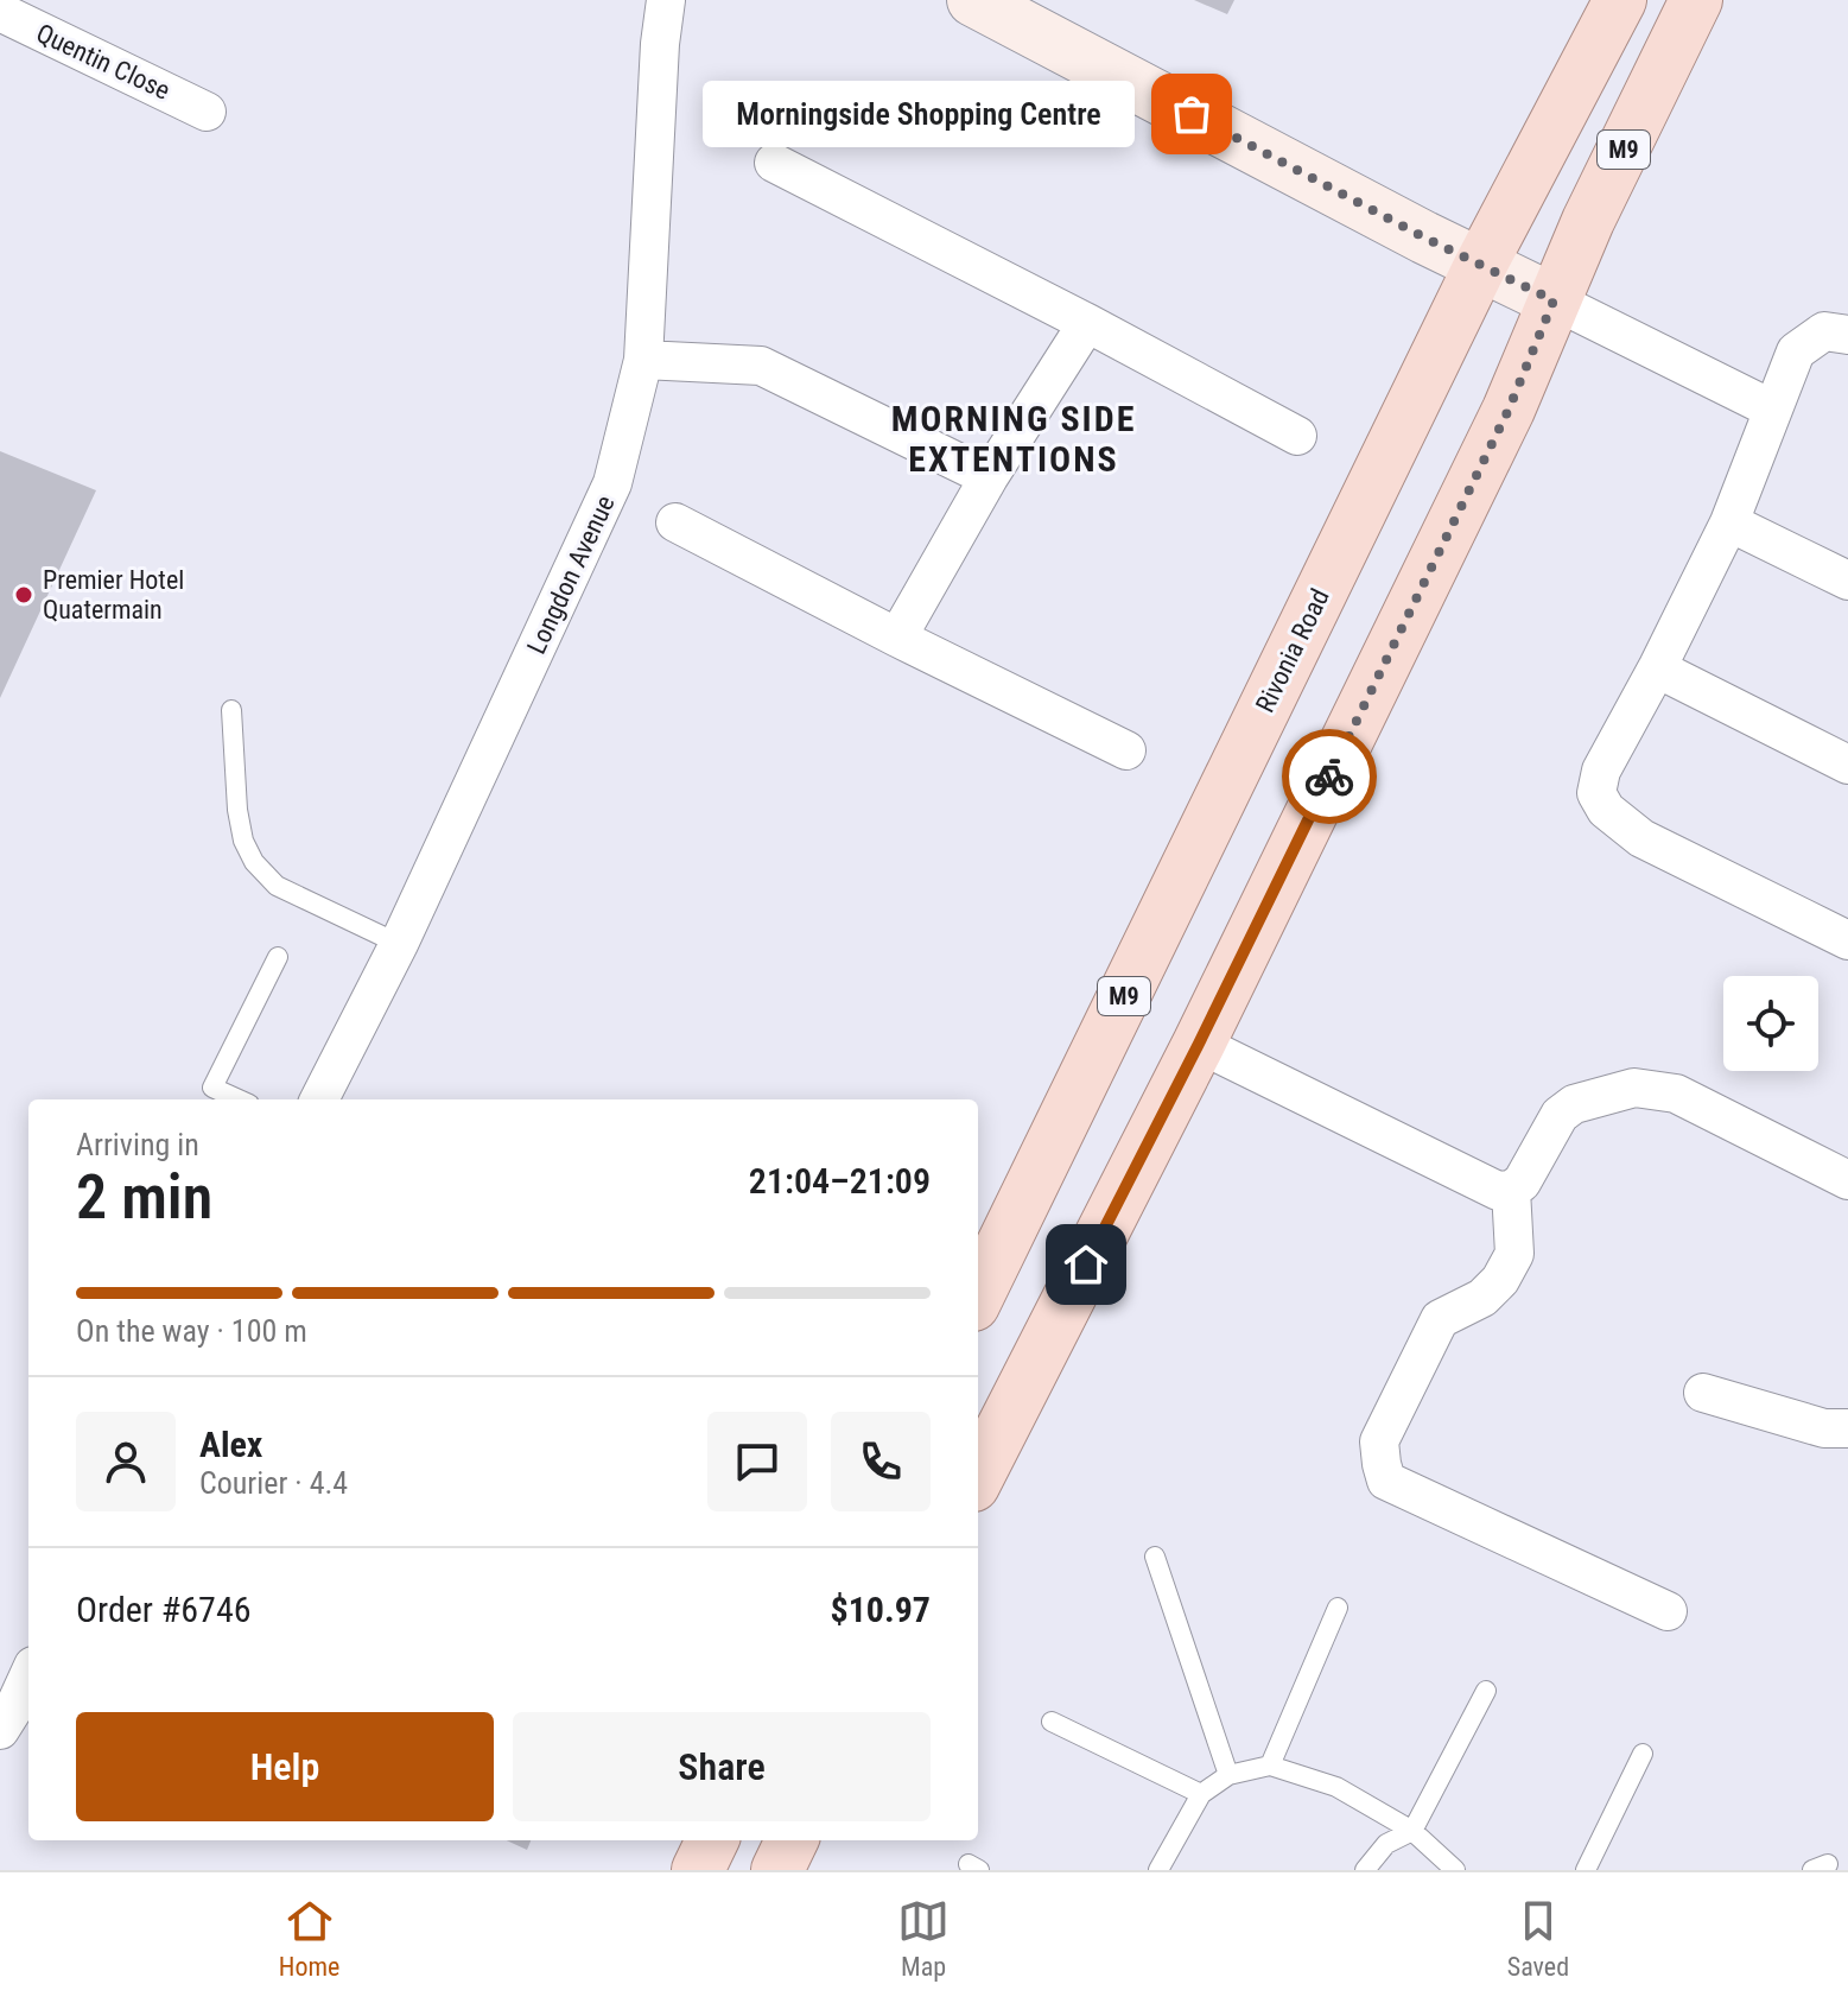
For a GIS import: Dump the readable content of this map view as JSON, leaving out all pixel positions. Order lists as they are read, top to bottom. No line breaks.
{"streets":{"main road":["M9","Rivonia Road"],"street":["Quentin Close","Longdon Avenue"]},"districts":["MORNING SIDE EXTENTIONS"],"places":["Morningside Shopping Centre","Premier Hotel Quatermain"],"page":{"bubble":"Morningside Shopping Centre","heading":["2 min","Arriving in","21:04–21:09"],"panel":["Alex","Courier · 4.4","Order #6746","$10.97"],"bar":"On the way · 100 m","buttons":["Help","Share"],"tabs":["Home","Map","Saved"]}}
